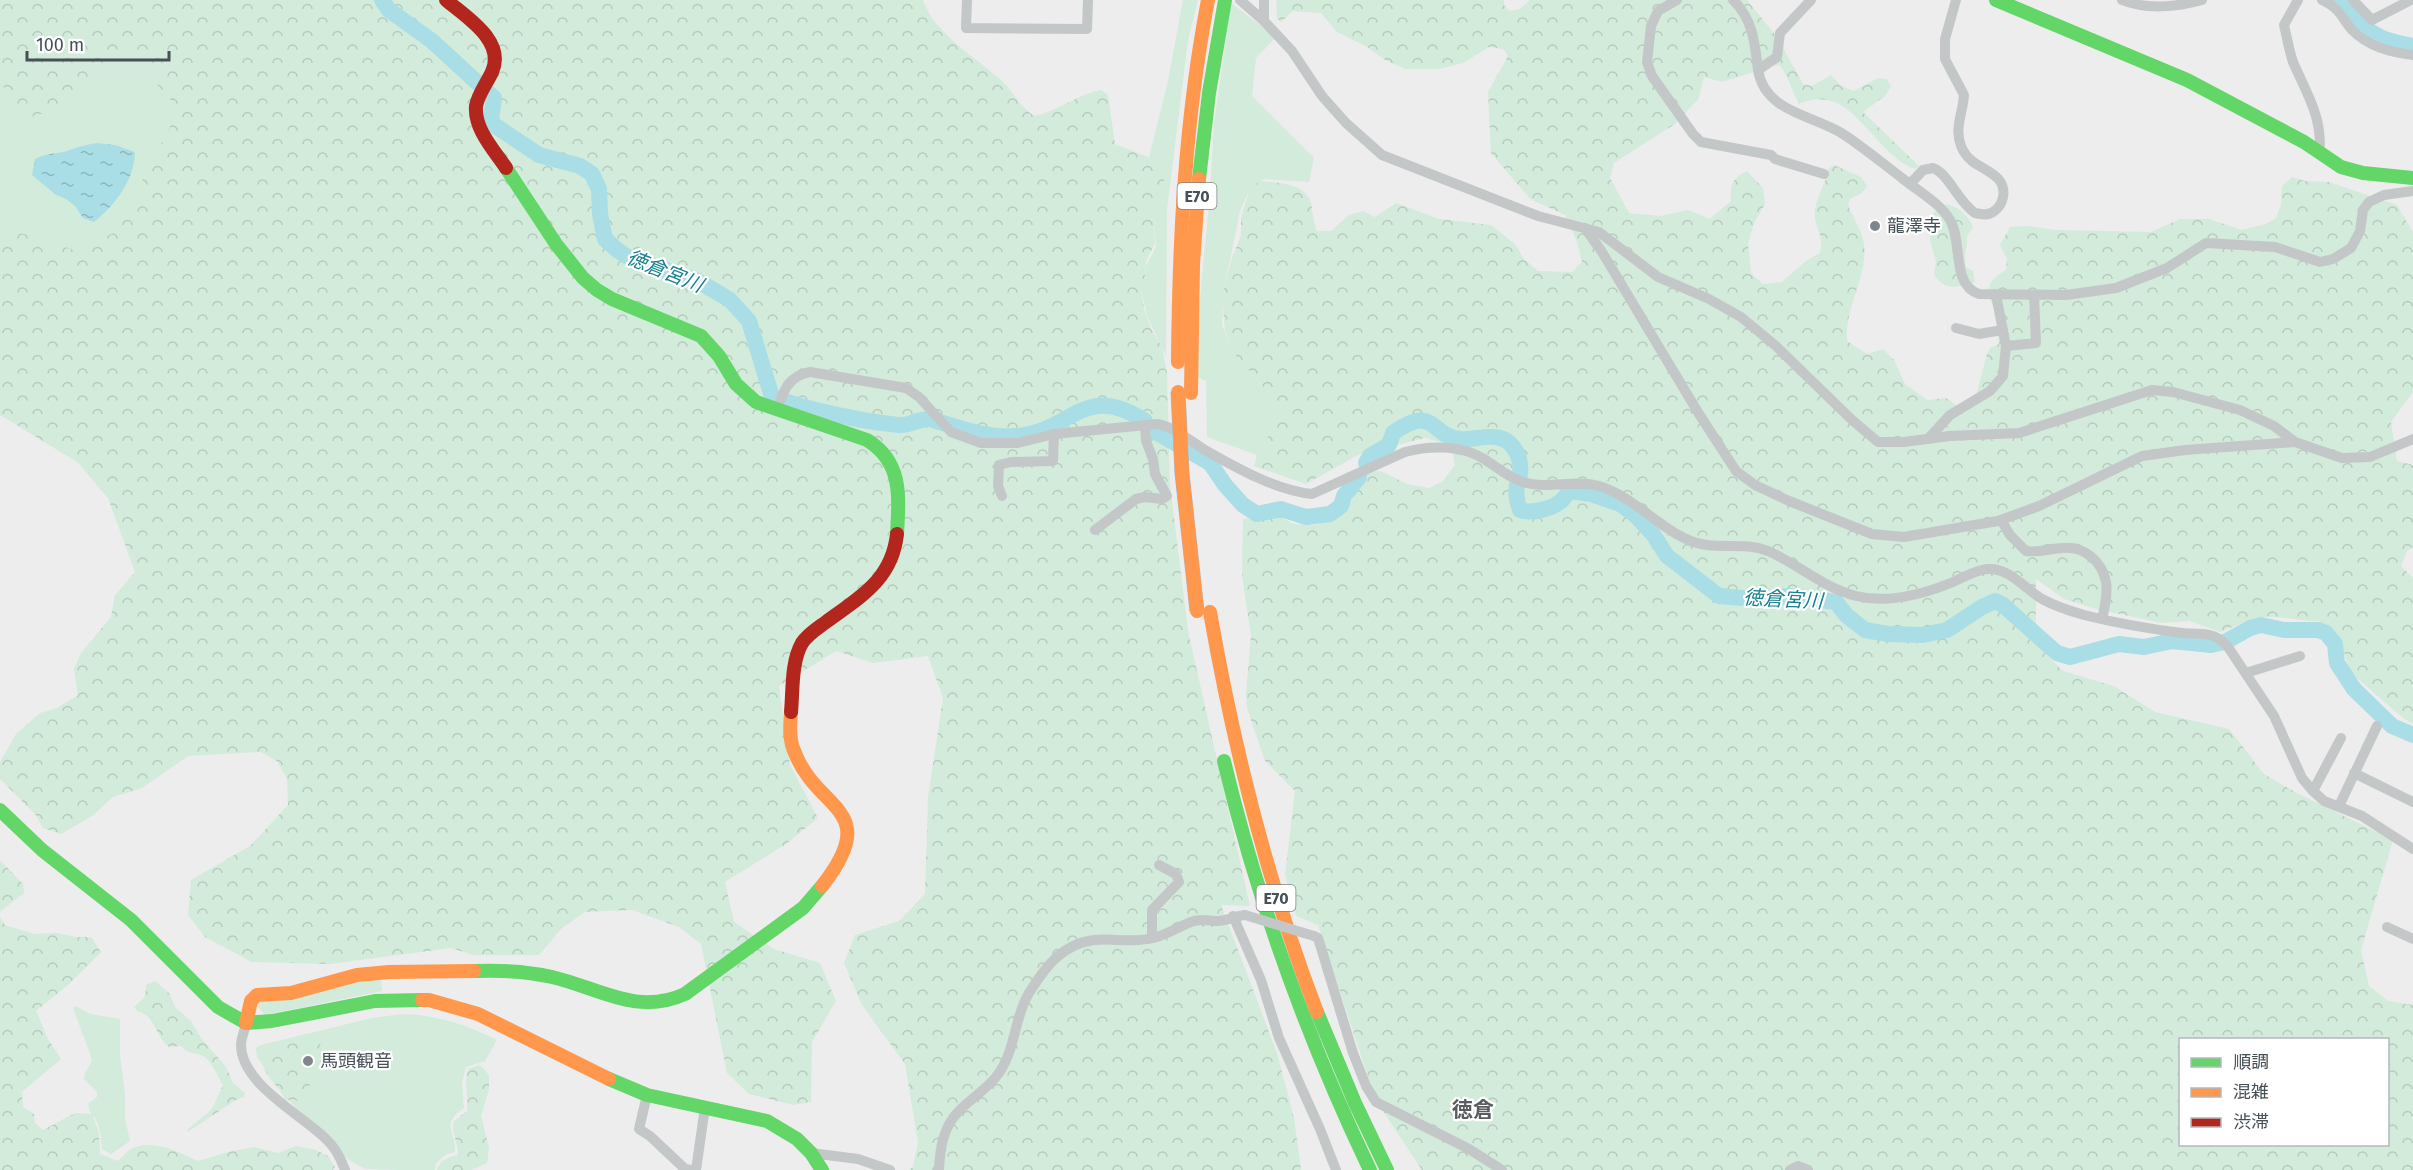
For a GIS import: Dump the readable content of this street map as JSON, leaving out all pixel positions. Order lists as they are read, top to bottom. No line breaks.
{"streets":{"main road":["E70"]},"districts":["徳倉"],"water":["徳倉宮川"],"places":["龍澤寺","馬頭観音"],"legend":["順調","混雑","渋滞"],"scale_bar":"100 m"}
